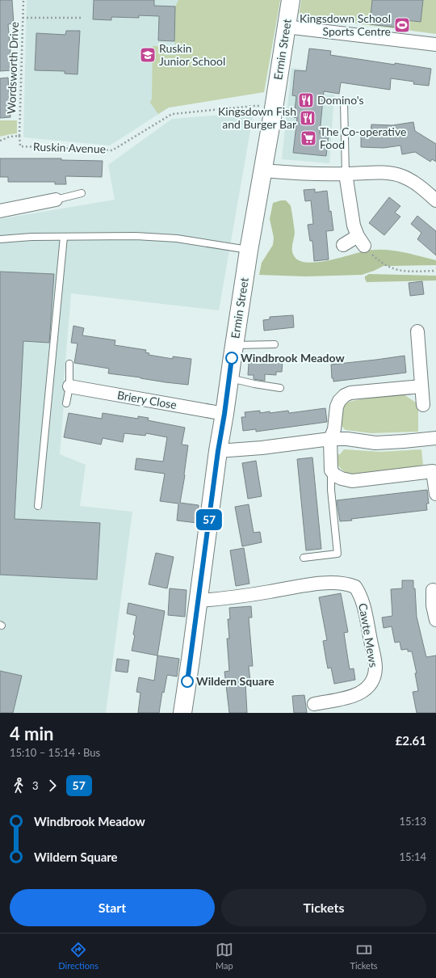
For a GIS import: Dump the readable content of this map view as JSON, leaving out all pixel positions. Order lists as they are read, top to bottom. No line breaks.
{"streets":{"main road":["Ermin Street"],"street":["Briery Close","Cawte Mews"],"path":["Wordsworth Drive","Ruskin Avenue"]},"crossings":[["Ermin Street","Ruskin Avenue"],["Ermin Street","Briery Close"],["Ermin Street","Cawte Mews"],["Wordsworth Drive","Ruskin Avenue"]],"places":{"sports":["Kingsdown School Sports Centre"],"school or university":["Ruskin Junior School"],"restaurant":["Domino's","Kingsdown Fish and Burger Bar"],"supermarket":["The Co-operative Food"],"other":["Windbrook Meadow","Wildern Square"]},"lines":["bus line 57"],"page":{"on_map":"57","heading":["4 min","15:10 – 15:14 · Bus","£2.61"],"legs":["3","57"],"list":[{"name":"Windbrook Meadow","value":"15:13"},{"name":"Wildern Square","value":"15:14"}],"buttons":["Start","Tickets"],"tabs":["Directions","Map","Tickets"]}}
